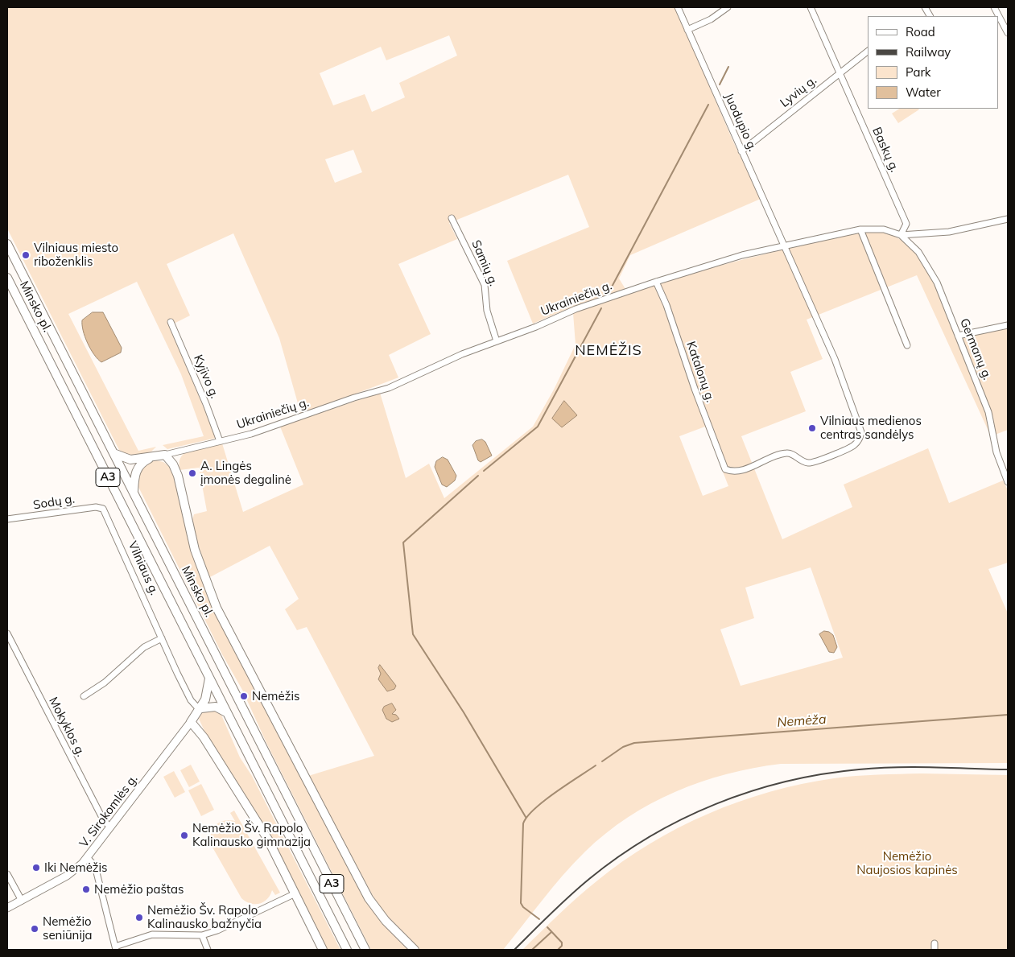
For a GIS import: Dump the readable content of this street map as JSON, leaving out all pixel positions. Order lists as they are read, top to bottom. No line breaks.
{"streets":{"highway":["Minsko pl.","A3"],"main road":["V. Sirokomlės g."],"street":["Lyvių g.","Juodupio g.","Baskų g.","Samių g.","Ukrainiečių g.","Germanų g.","Katalonų g.","Kyjivo g.","Sodų g.","Vilniaus g.","Mokyklos g."]},"crossings":[["Lyvių g.","Juodupio g."],["Lyvių g.","Baskų g."],["Juodupio g.","Ukrainiečių g."],["Juodupio g.","Katalonų g."],["Baskų g.","Ukrainiečių g."],["Baskų g.","Germanų g."],["Samių g.","Ukrainiečių g."],["Ukrainiečių g.","Germanų g."],["Ukrainiečių g.","Katalonų g."],["Ukrainiečių g.","Kyjivo g."],["Sodų g.","Vilniaus g."],["Mokyklos g.","V. Sirokomlės g."]],"districts":["NEMĖŽIS"],"water":["Nemėža"],"parks":["Nemėžio Naujosios kapinės"],"places":["Vilniaus miesto riboženklis","Vilniaus medienos centras sandėlys","A. Lingės įmonės degalinė","Nemėžis","Nemėžio Šv. Rapolo Kalinausko gimnazija","Iki Nemėžis","Nemėžio paštas","Nemėžio Šv. Rapolo Kalinausko bažnyčia","Nemėžio seniūnija"],"legend":["Road","Railway","Park","Water"]}
